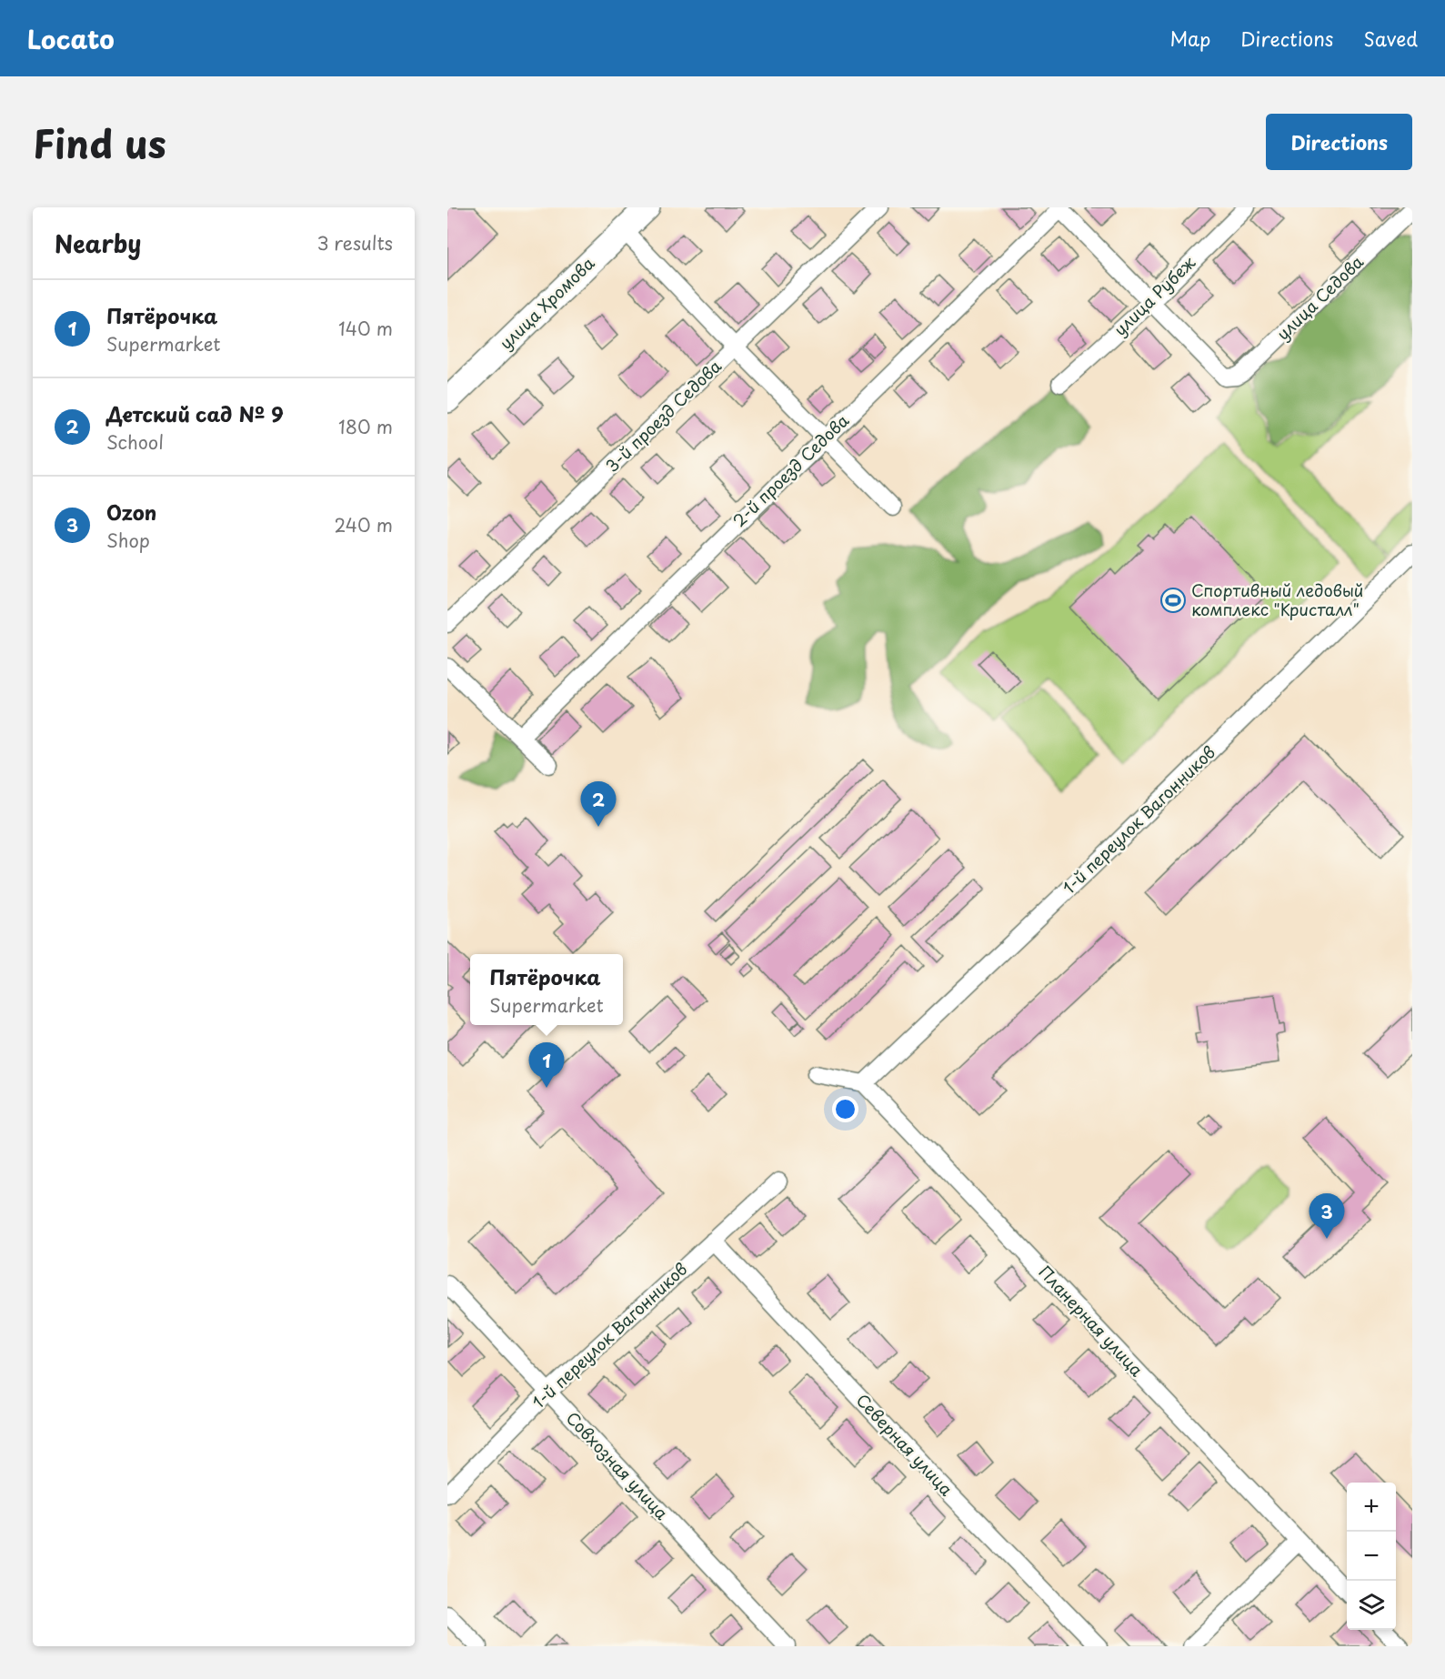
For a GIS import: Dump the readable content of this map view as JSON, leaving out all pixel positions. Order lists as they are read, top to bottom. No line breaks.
{"streets":{"main road":["улица Хромова"],"street":["улица Рубеж","улица Седова","3-й проезд Седова","2-й проезд Седова","1-й переулок Вагонников","Планерная улица","Северная улица","Совхозная улица"]},"crossings":[["улица Рубеж","улица Седова"],["1-й переулок Вагонников","Планерная улица"],["1-й переулок Вагонников","Северная улица"],["1-й переулок Вагонников","Совхозная улица"]],"places":{"sports":["Спортивный ледовый комплекс \"Кристалл\""]},"page":{"header":"Locato","nav":["Map","Directions","Saved"],"title":"Find us","buttons":"Directions","heading":["Nearby","3 results"],"list":[{"mark":"1","name":"Пятёрочка","note":"Supermarket","value":"140 m"},{"mark":"2","name":"Детский сад № 9","note":"School","value":"180 m"},{"mark":"3","name":"Ozon","note":"Shop","value":"240 m"}],"pins":["2","1","3"],"popup":["Пятёрочка","Supermarket"],"map_buttons":["+","−"]}}
